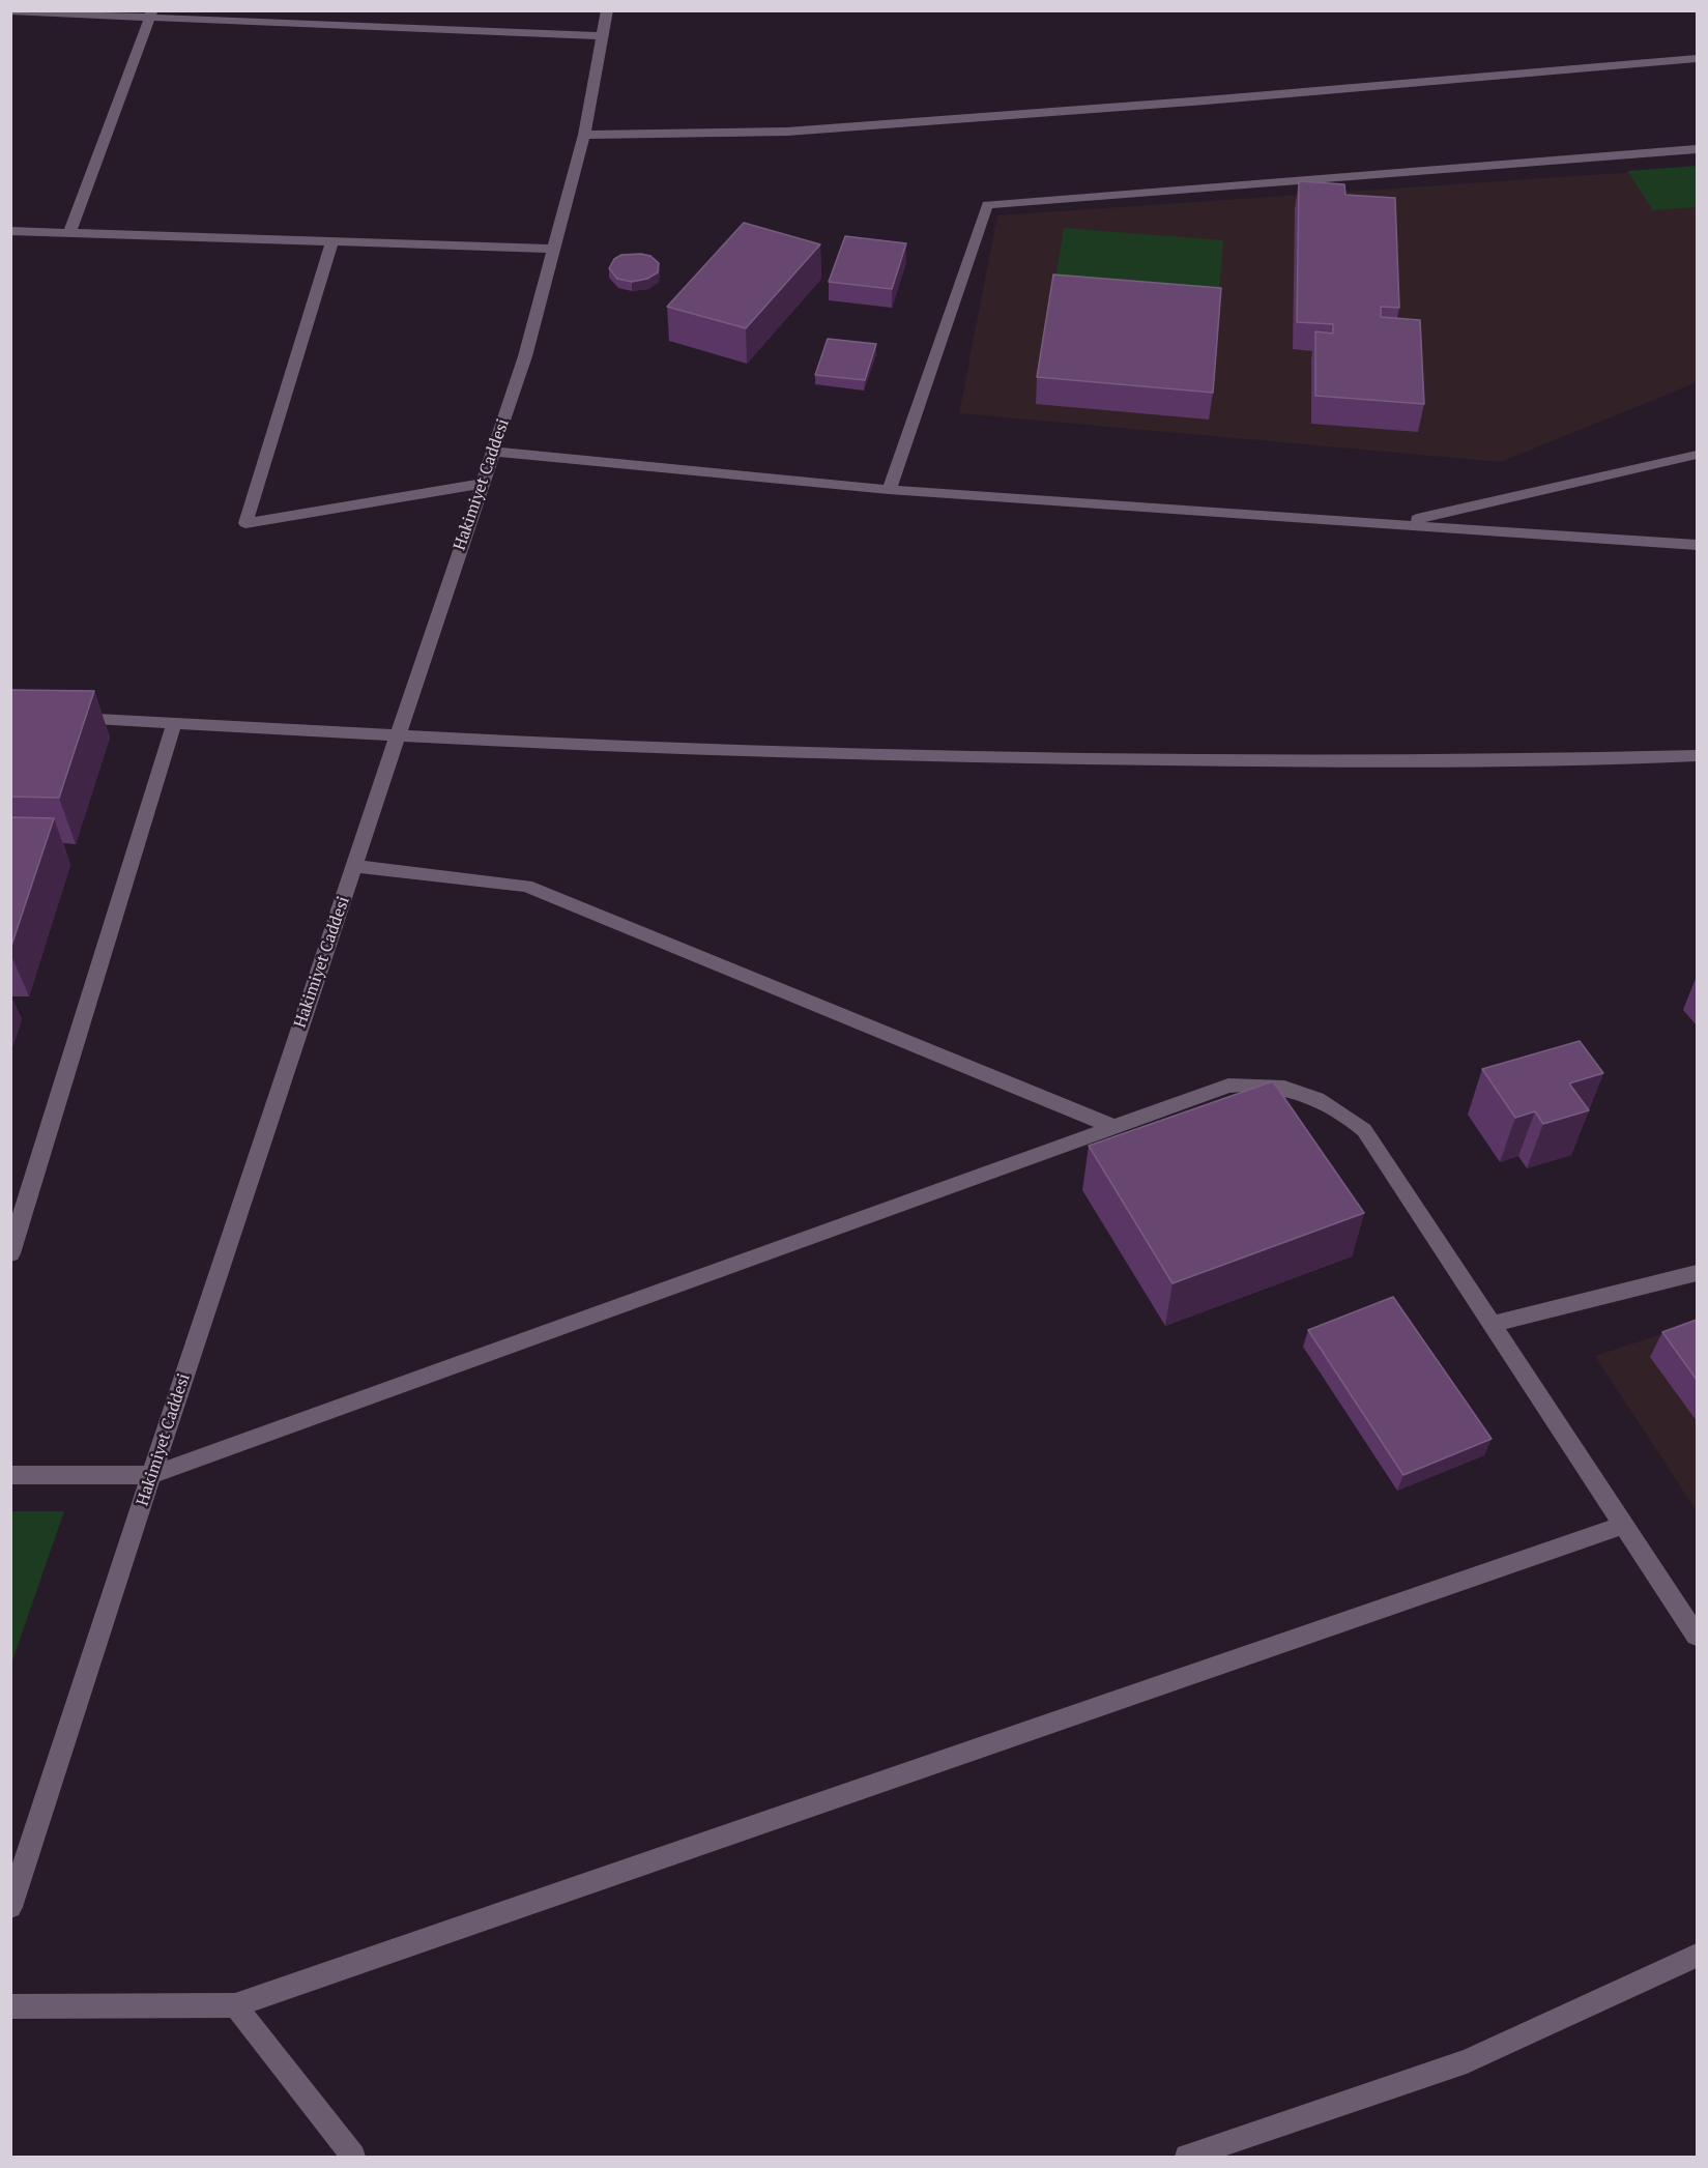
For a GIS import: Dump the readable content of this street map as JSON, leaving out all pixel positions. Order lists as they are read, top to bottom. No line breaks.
{"streets":{"street":["Hakimiyet Caddesi"]}}
